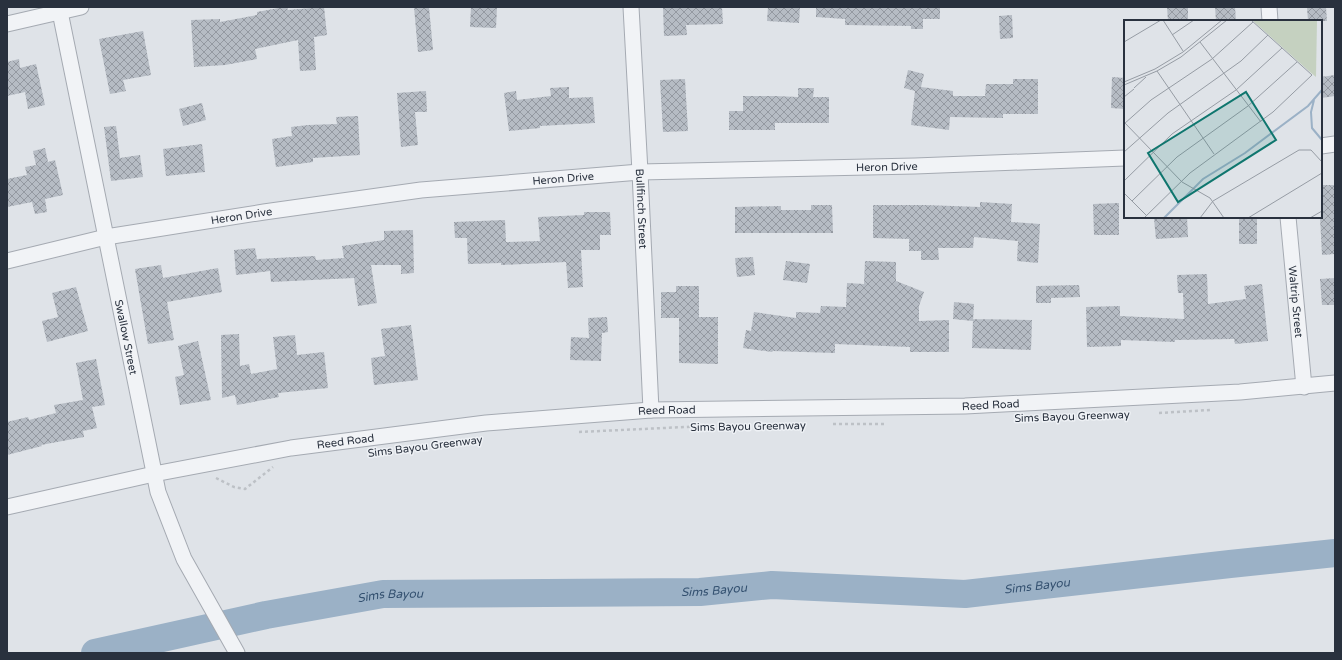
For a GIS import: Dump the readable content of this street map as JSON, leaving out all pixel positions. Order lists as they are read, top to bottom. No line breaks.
{"streets":{"street":["Heron Drive","Bullfinch Street","Waltrip Street","Swallow Street","Reed Road"],"path":["Sims Bayou Greenway"]},"crossings":[["Heron Drive","Bullfinch Street"],["Heron Drive","Swallow Street"],["Bullfinch Street","Reed Road"],["Waltrip Street","Reed Road"],["Swallow Street","Reed Road"]],"water":["Sims Bayou"]}
